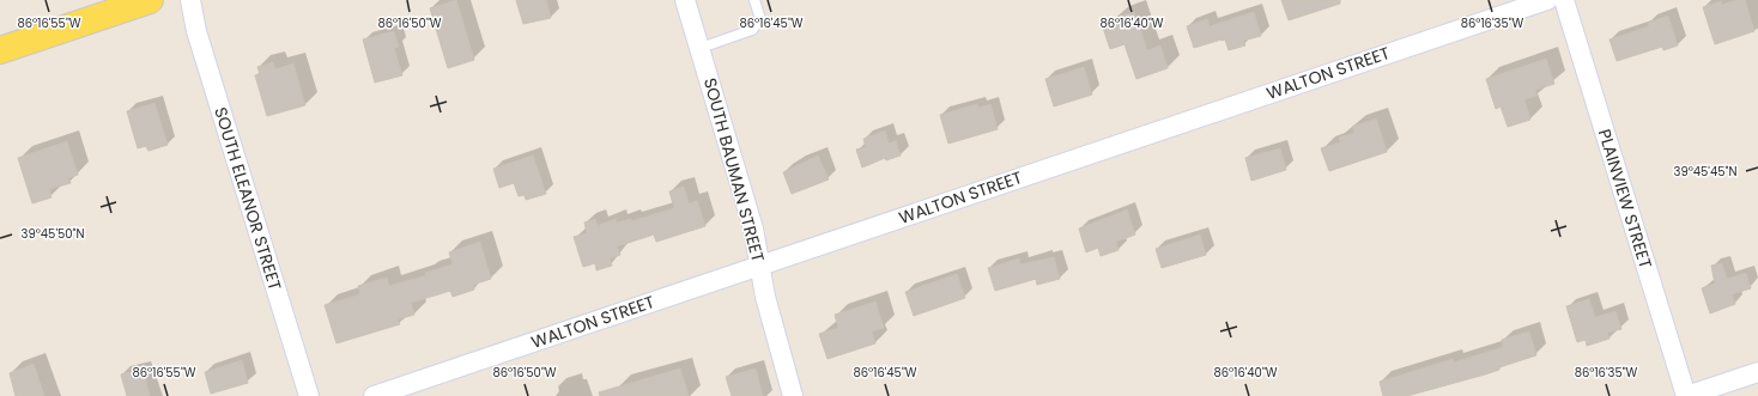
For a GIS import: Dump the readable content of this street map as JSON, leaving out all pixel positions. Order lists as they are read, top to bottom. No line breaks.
{"streets":{"street":["WALTON STREET","SOUTH BAUMAN STREET","SOUTH ELEANOR STREET","PLAINVIEW STREET"]},"crossings":[["WALTON STREET","SOUTH BAUMAN STREET"]],"coordinates":["86°16'55\"W","86°16'50\"W","86°16'45\"W","86°16'40\"W","86°16'35\"W","39°45'45\"N","39°45'50\"N"]}
